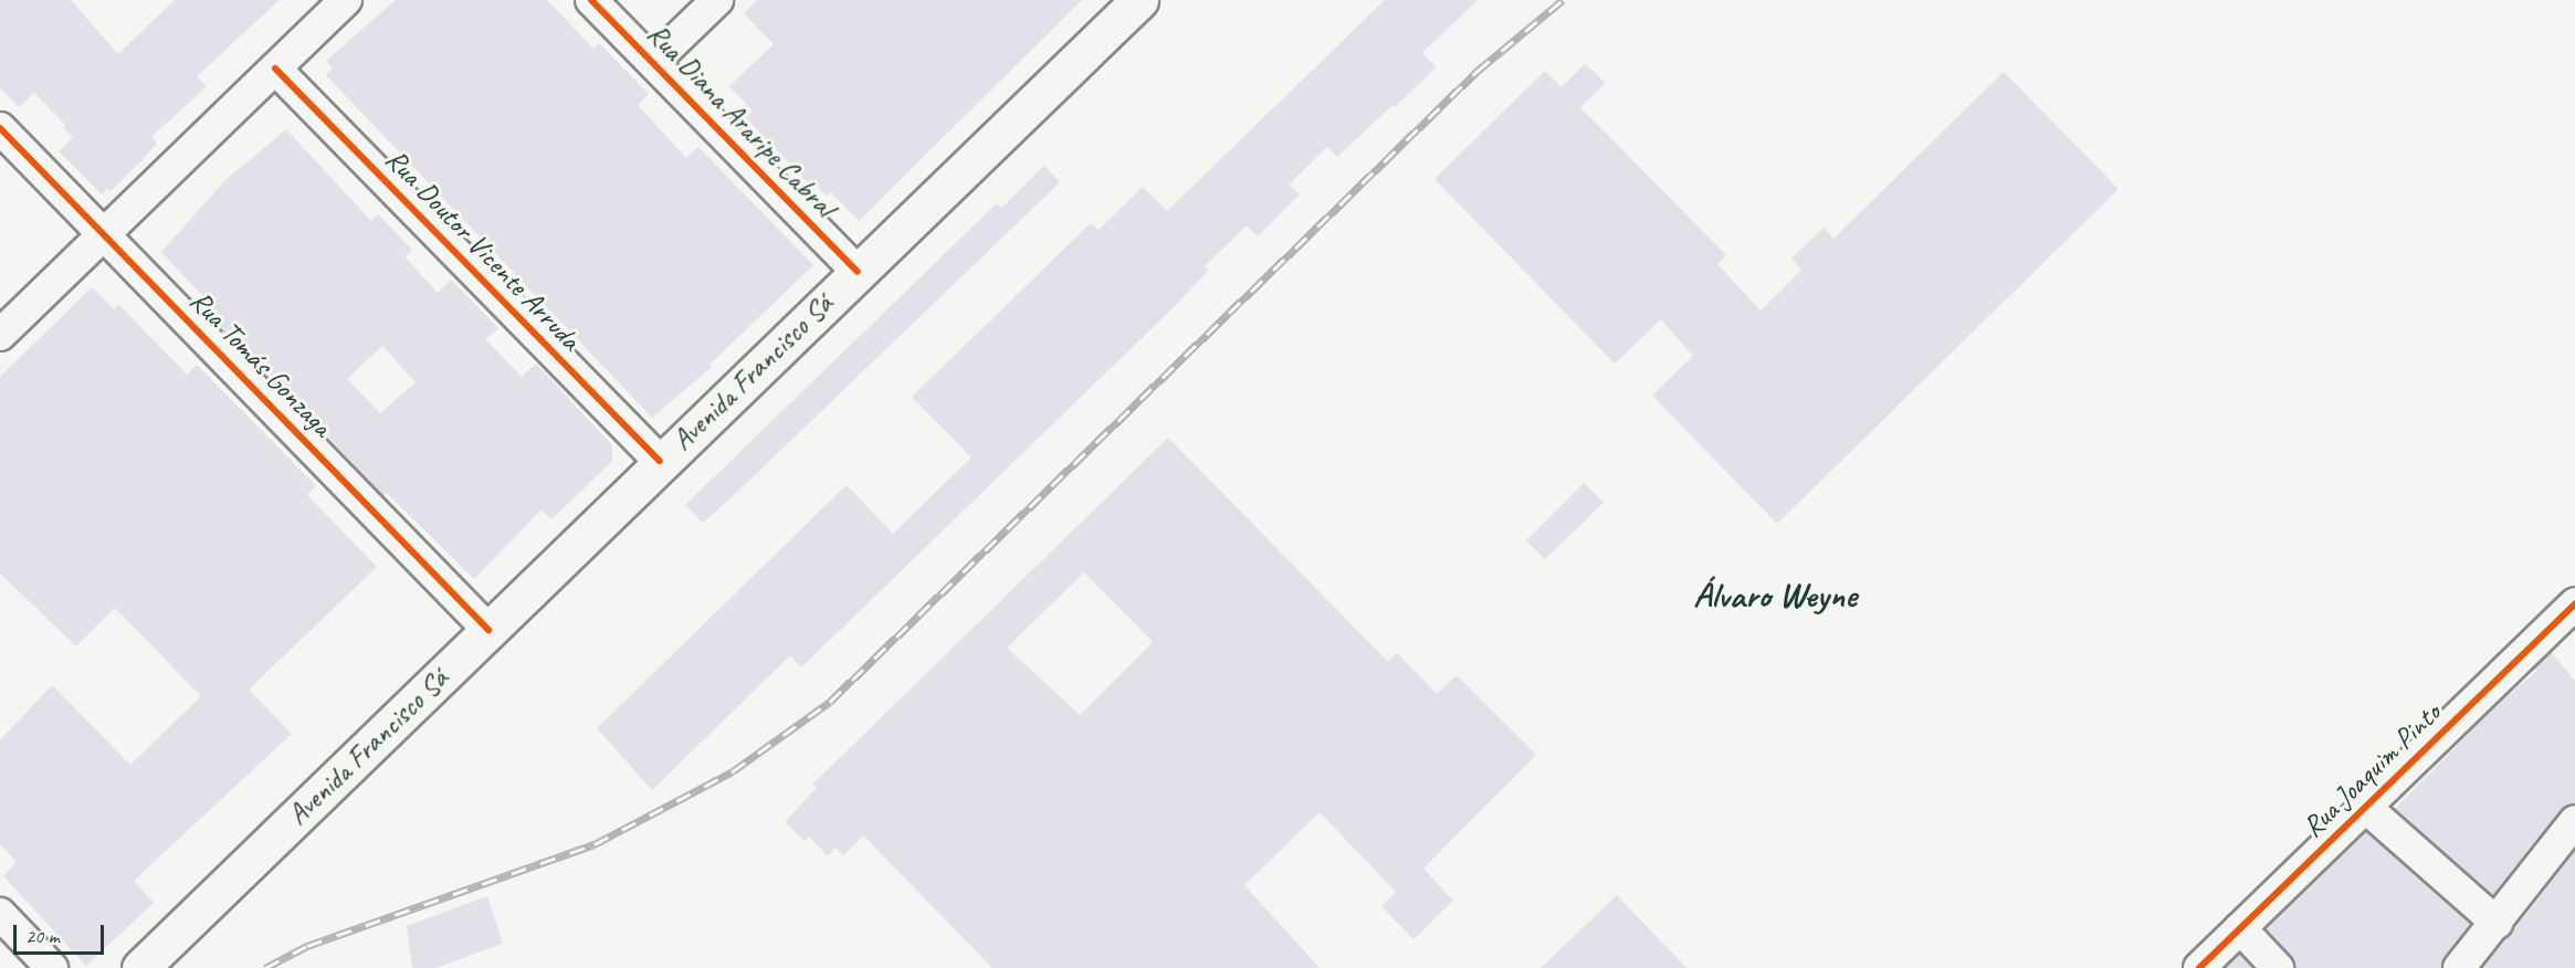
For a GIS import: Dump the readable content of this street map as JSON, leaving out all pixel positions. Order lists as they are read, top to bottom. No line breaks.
{"streets":{"main road":["Avenida Francisco Sá"],"street":["Rua Diana Araripe Cabral","Rua Doutor Vicente Arruda","Rua Tomás Gonzaga","Rua Joaquim Pinto"]},"crossings":[["Rua Diana Araripe Cabral","Avenida Francisco Sá"],["Rua Doutor Vicente Arruda","Avenida Francisco Sá"],["Rua Tomás Gonzaga","Avenida Francisco Sá"]],"districts":["Álvaro Weyne"],"scale_bar":"20 m"}
